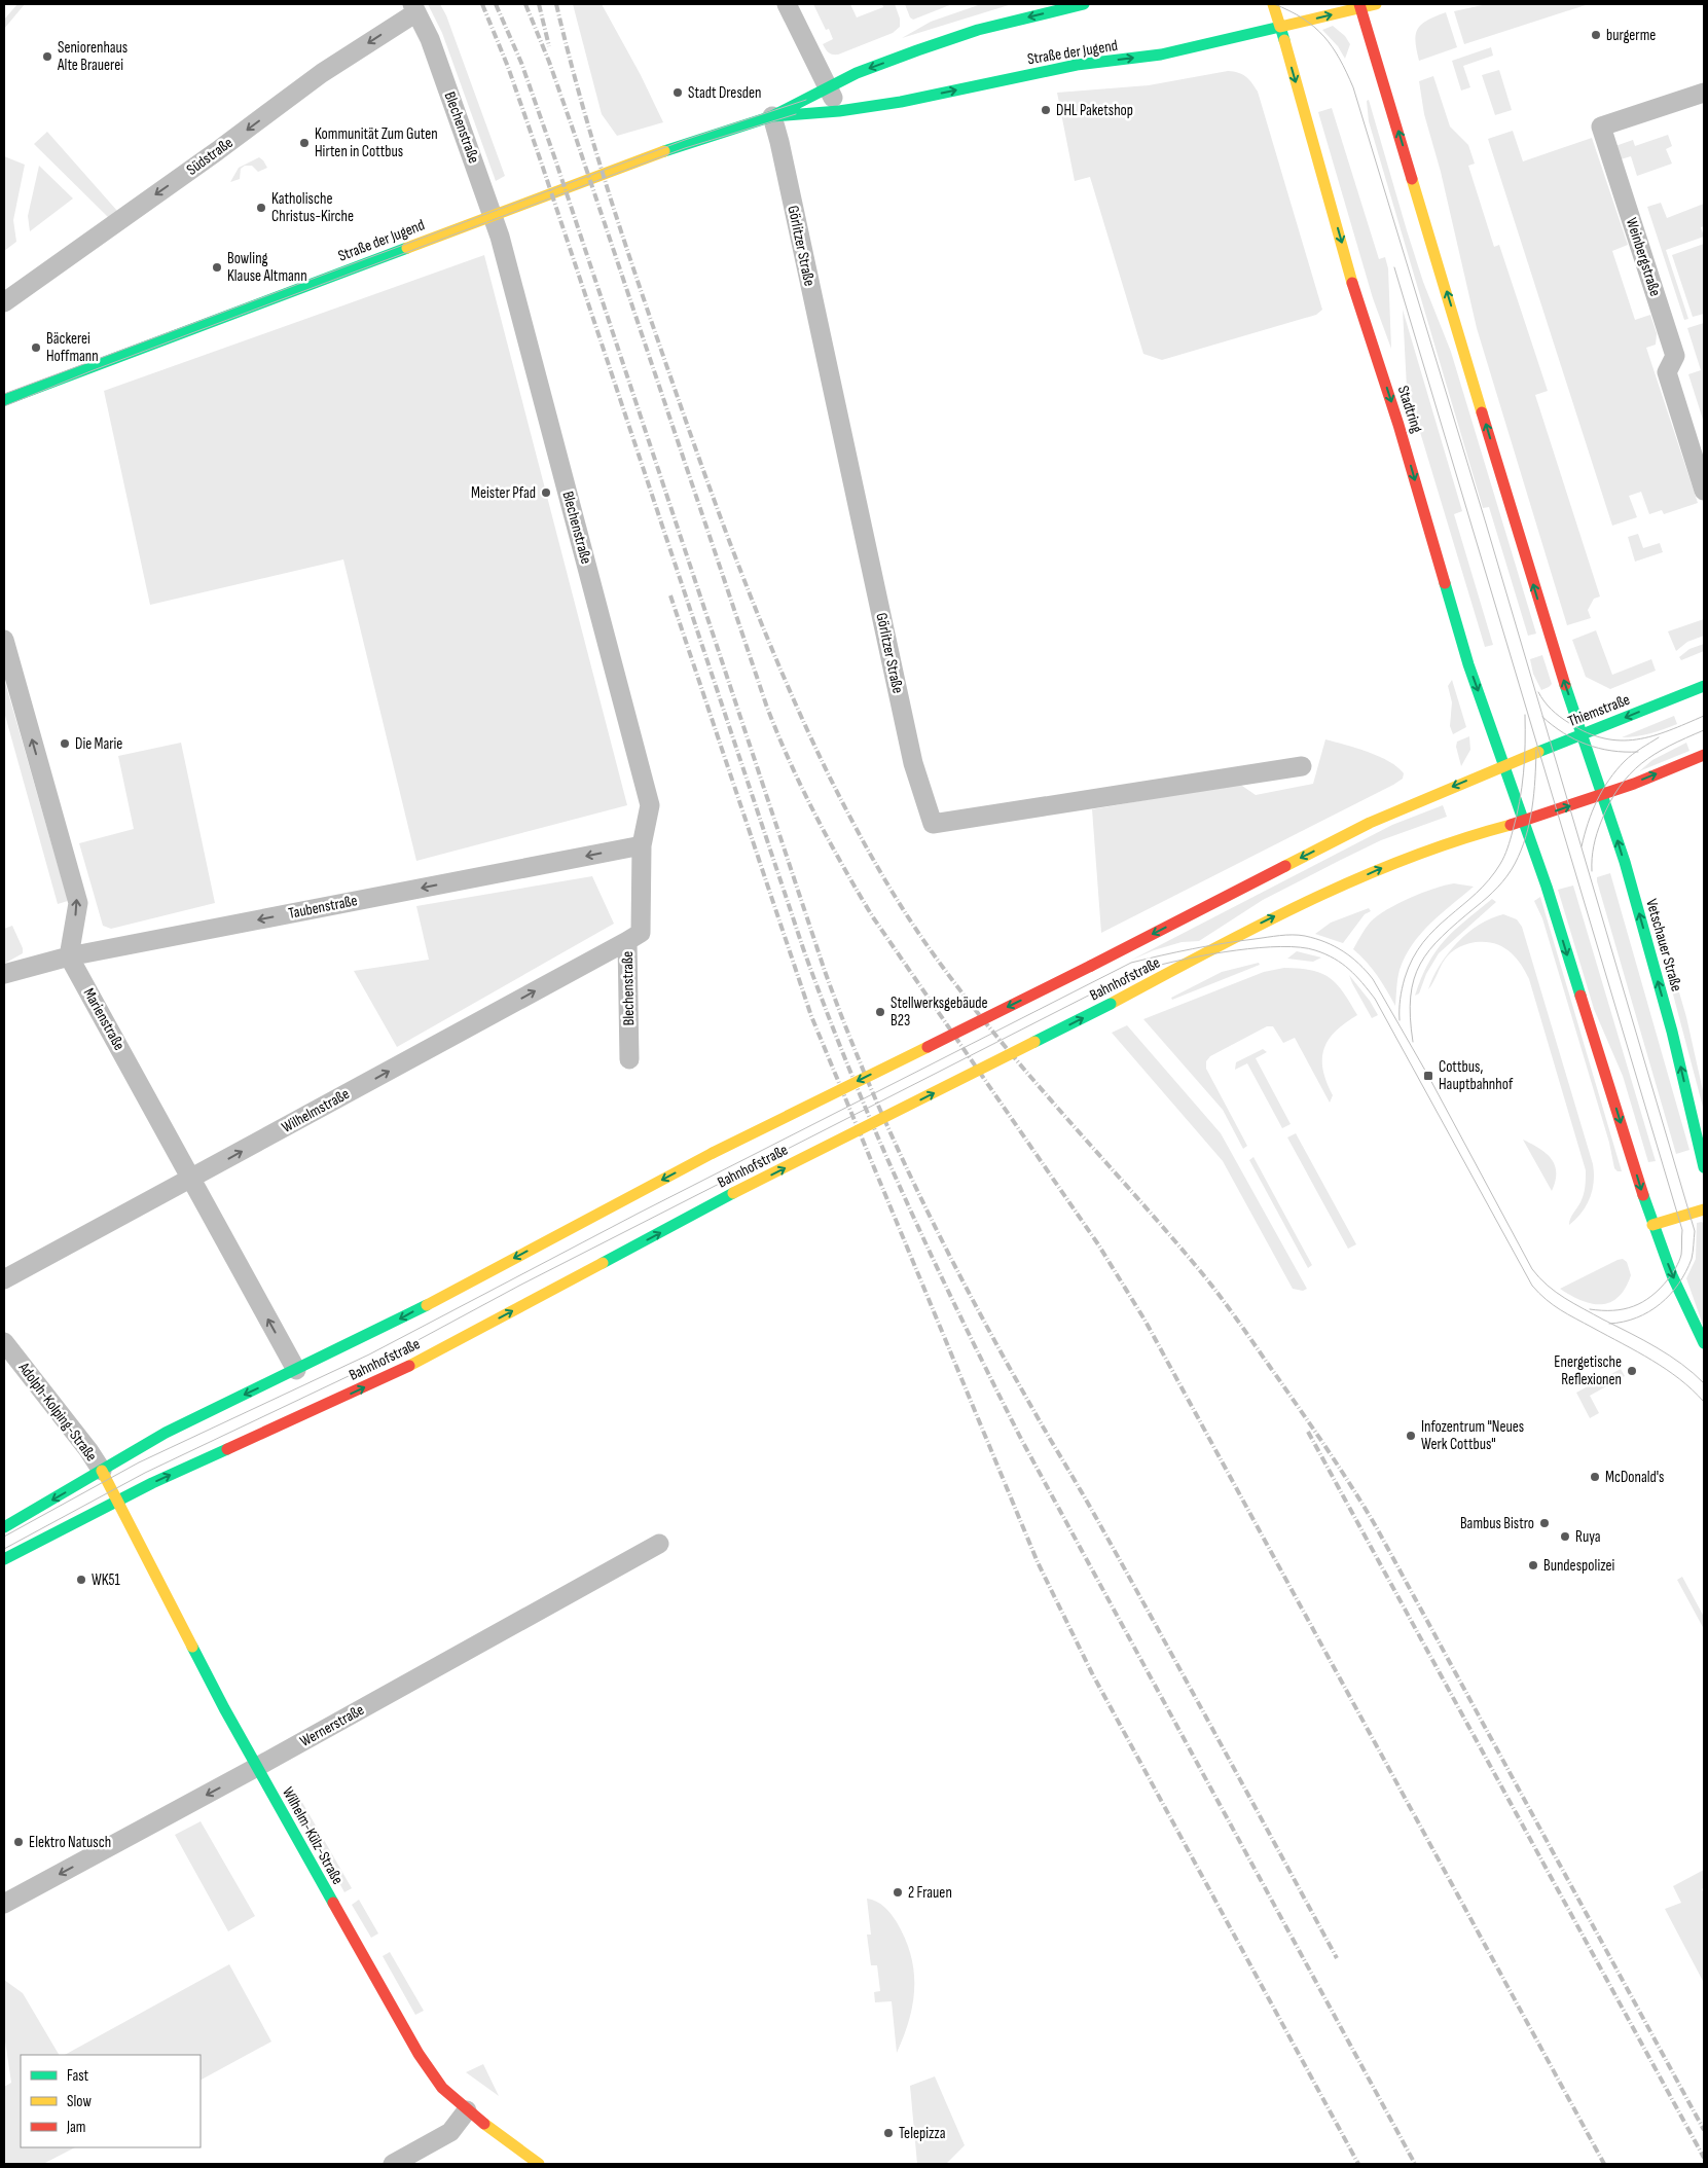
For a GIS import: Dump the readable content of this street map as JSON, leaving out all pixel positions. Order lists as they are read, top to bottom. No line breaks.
{"streets":{"main road":["Straße der Jugend","Stadtring","Thiemstraße","Vetschauer Straße","Bahnhofstraße","Wilhelm-Külz-Straße"],"street":["Blechenstraße","Südstraße","Görlitzer Straße","Weinbergstraße","Taubenstraße","Marienstraße","Wilhelmstraße","Adolph-Kolping-Straße","Wernerstraße"]},"crossings":[["Straße der Jugend","Blechenstraße"],["Straße der Jugend","Görlitzer Straße"],["Straße der Jugend","Stadtring"],["Blechenstraße","Südstraße"],["Blechenstraße","Taubenstraße"],["Blechenstraße","Wilhelmstraße"],["Stadtring","Thiemstraße"],["Stadtring","Bahnhofstraße"],["Thiemstraße","Vetschauer Straße"],["Thiemstraße","Bahnhofstraße"],["Taubenstraße","Marienstraße"],["Bahnhofstraße","Marienstraße"],["Bahnhofstraße","Adolph-Kolping-Straße"],["Bahnhofstraße","Wilhelm-Külz-Straße"],["Marienstraße","Wilhelmstraße"],["Adolph-Kolping-Straße","Wilhelm-Külz-Straße"],["Wernerstraße","Wilhelm-Külz-Straße"]],"one_way":["Südstraße","Taubenstraße","Marienstraße","Wilhelmstraße","Wernerstraße"],"places":{"other":["burgerme","Seniorenhaus Alte Brauerei","Stadt Dresden","DHL Paketshop","Kommunität Zum Guten Hirten in Cottbus","Katholische Christus-Kirche","Bowling Klause Altmann","Bäckerei Hoffmann","Meister Pfad","Die Marie","Stellwerksgebäude B23","Energetische Reflexionen","Infozentrum \"Neues Werk Cottbus\"","McDonald's","Bambus Bistro","Ruya","Bundespolizei","WK51","Elektro Natusch","2 Frauen","Telepizza"],"transit":["Cottbus, Hauptbahnhof"]},"legend":["Fast","Slow","Jam"]}
